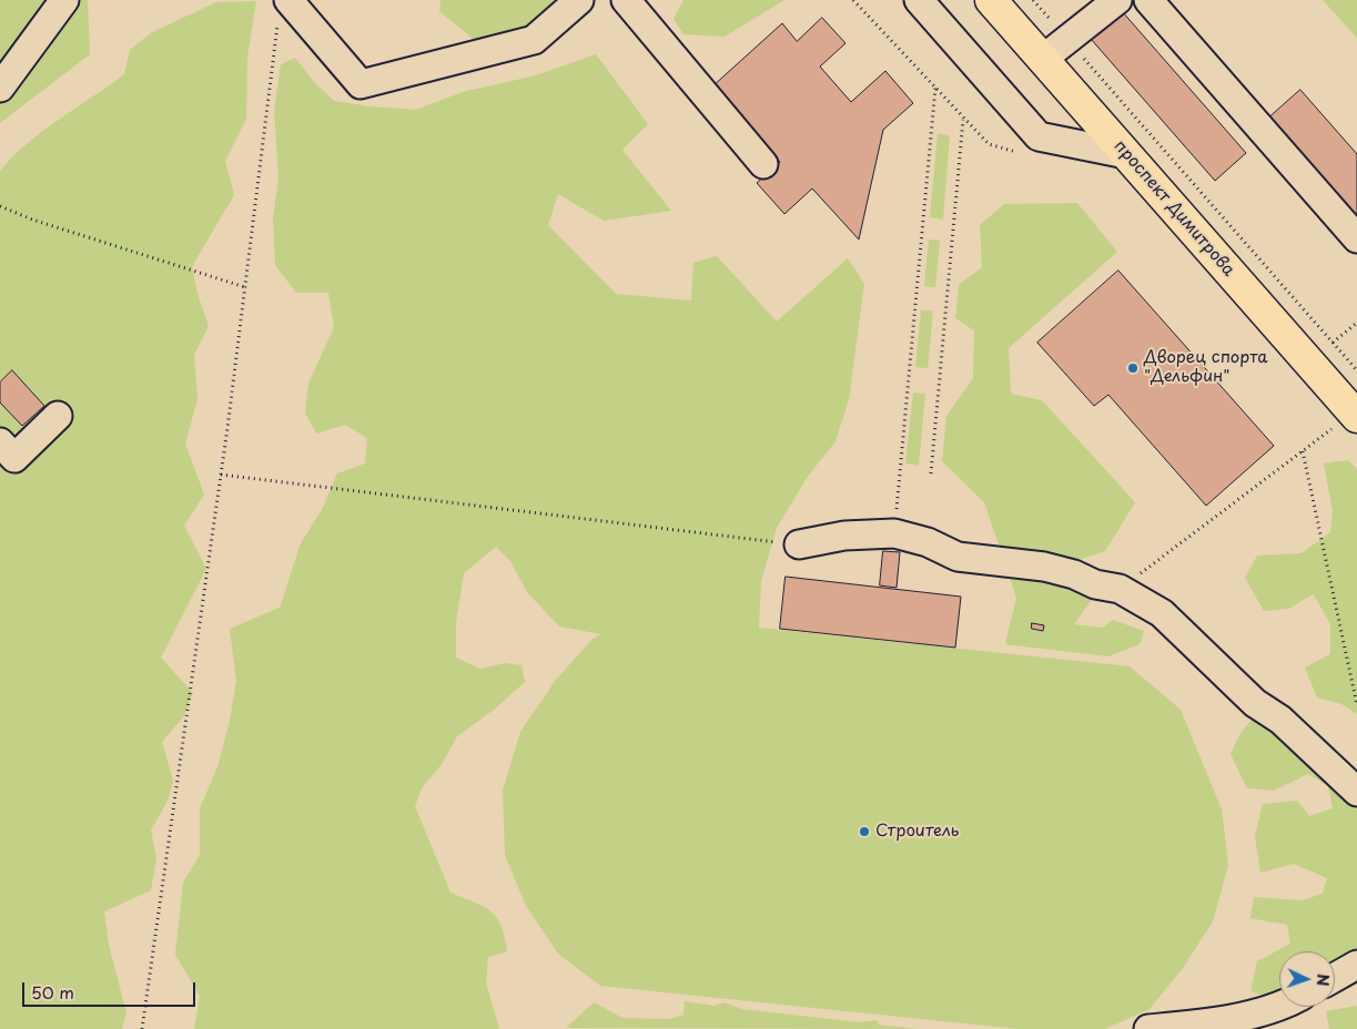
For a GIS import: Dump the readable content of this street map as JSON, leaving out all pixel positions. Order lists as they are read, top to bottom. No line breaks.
{"streets":{"main road":["проспект Димитрова"]},"places":["Дворец спорта \"Дельфин\"","Строитель"],"scale_bar":"50 m","north":"right"}
